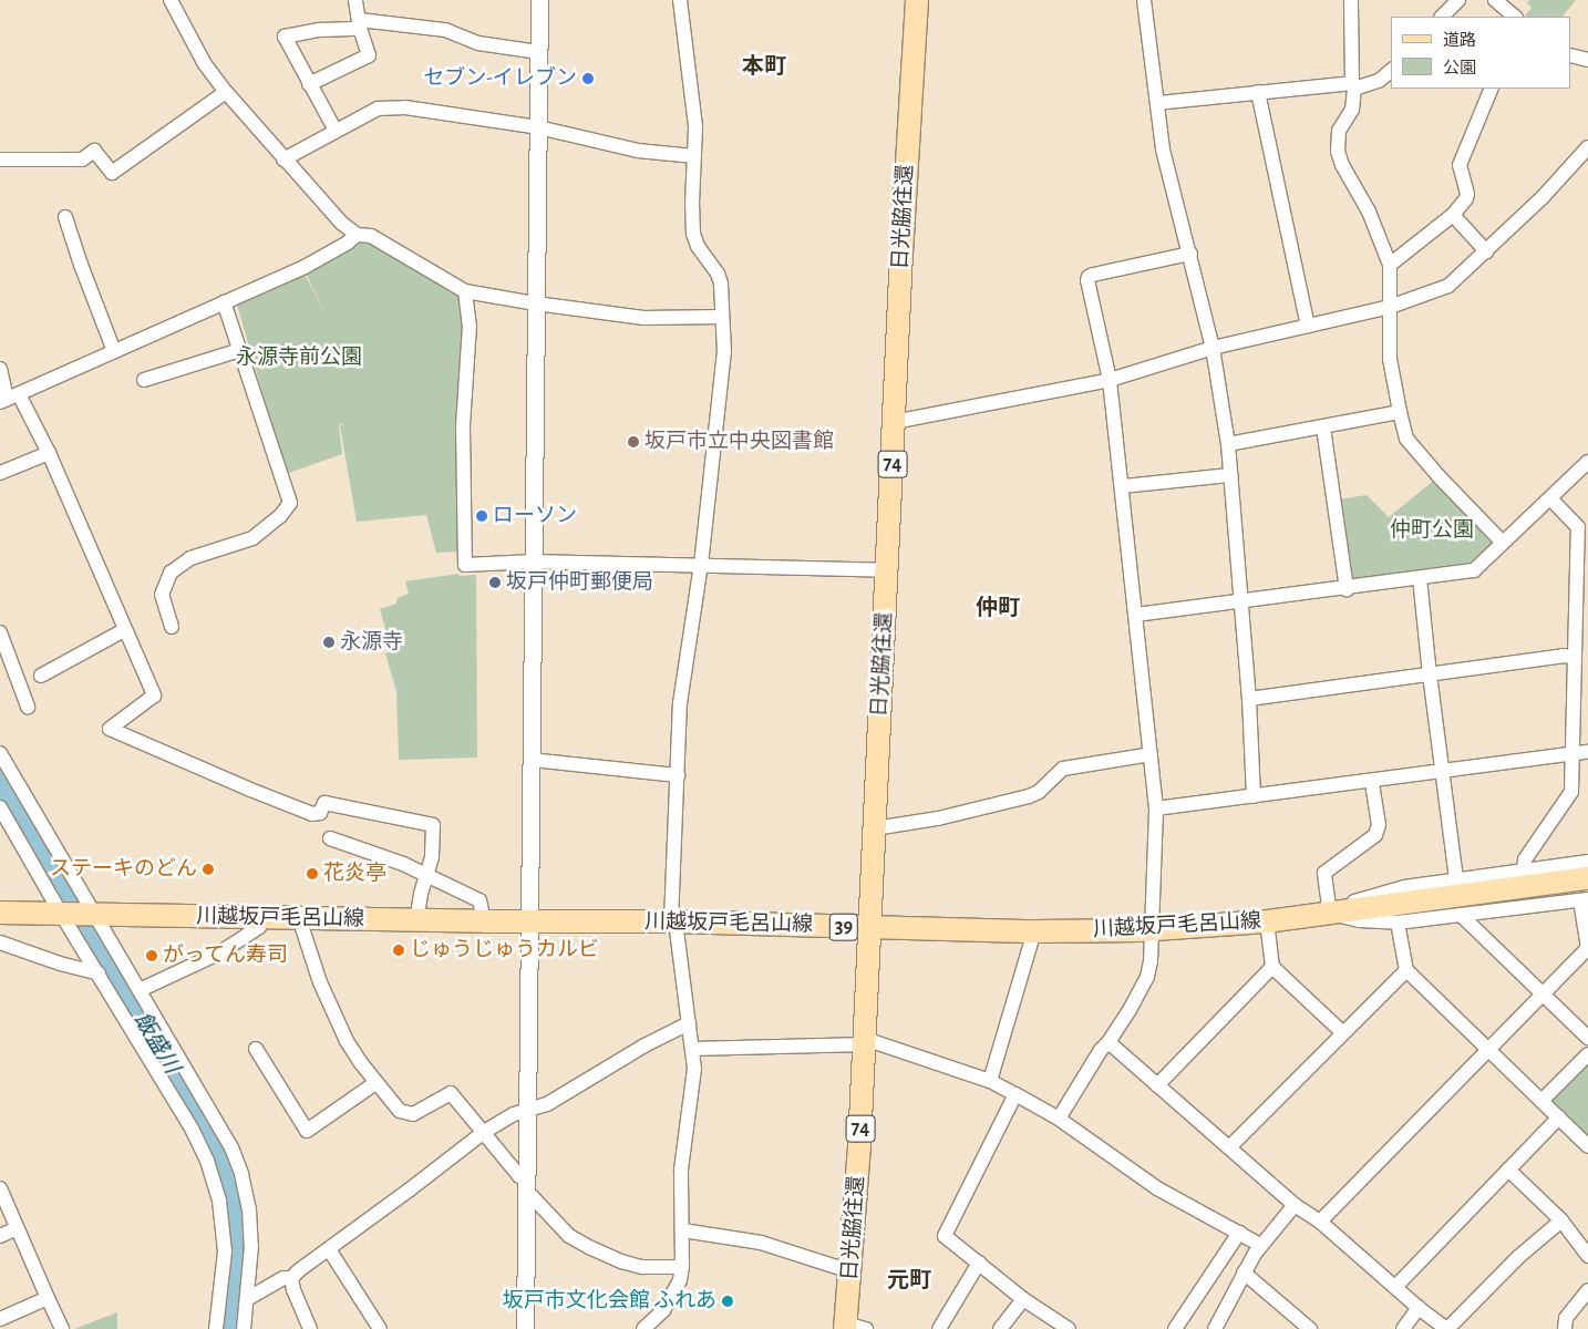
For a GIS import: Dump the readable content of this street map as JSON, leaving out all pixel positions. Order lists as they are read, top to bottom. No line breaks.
{"streets":{"main road":["日光脇往還","74","川越坂戸毛呂山線","39"]},"crossings":[["日光脇往還","川越坂戸毛呂山線"]],"districts":["本町","仲町","元町"],"water":["飯盛川"],"parks":["永源寺前公園","仲町公園"],"places":["セブン-イレブン","坂戸市立中央図書館","ローソン","坂戸仲町郵便局","永源寺","ステーキのどん","花炎亭","じゅうじゅうカルビ","がってん寿司","坂戸市文化会館 ふれあ"],"legend":["道路","公園"]}
